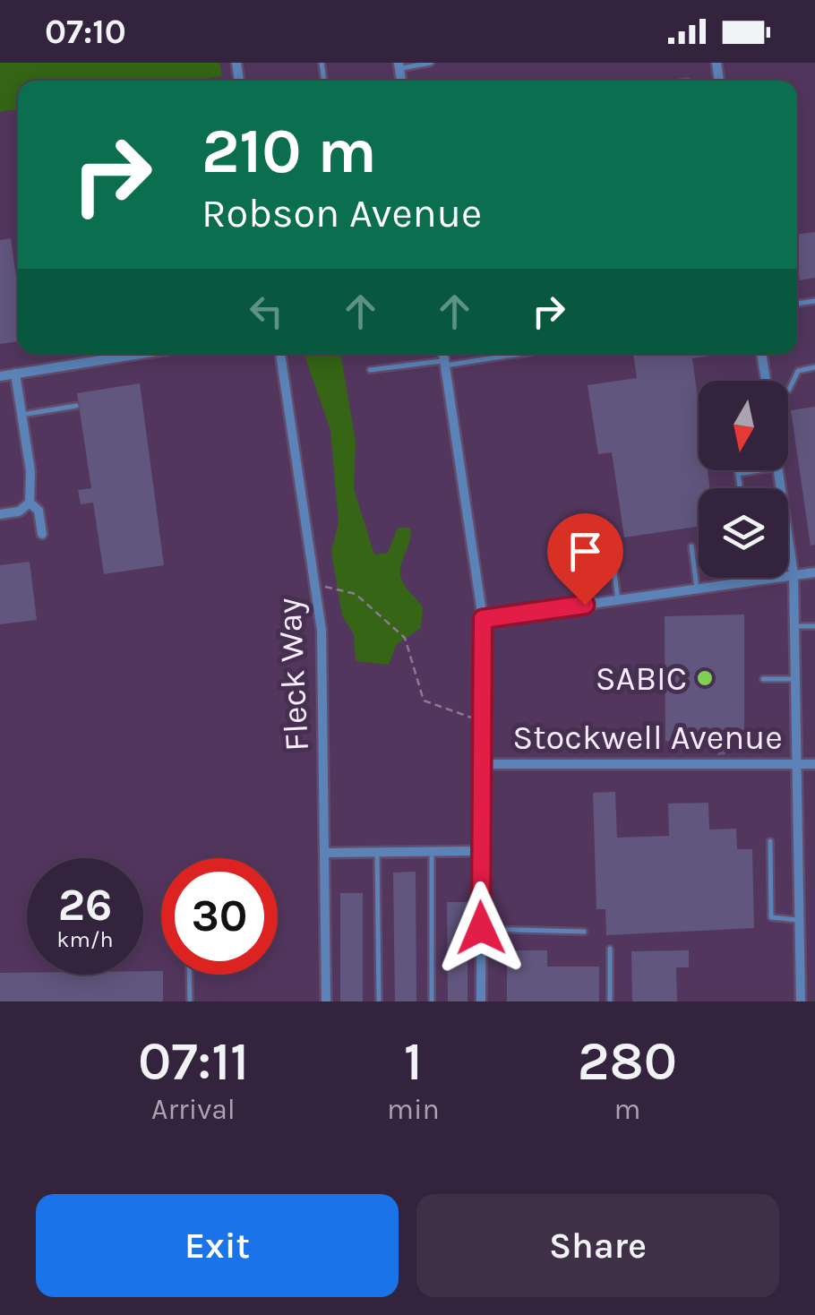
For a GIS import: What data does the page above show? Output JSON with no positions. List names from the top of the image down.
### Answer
{
  "streets": {
    "street": ["Fleck Way", "Stockwell Avenue"]
  },
  "places": ["SABIC"],
  "north": "bottom",
  "page": {
    "status": "07:10",
    "turn": ["210 m", "Robson Avenue"],
    "speed": "26 km/h",
    "limit": "30",
    "eta": [
      "07:11",
      "Arrival",
      "1",
      "min",
      "280",
      "m"
    ],
    "buttons": ["Exit", "Share"]
  }
}
